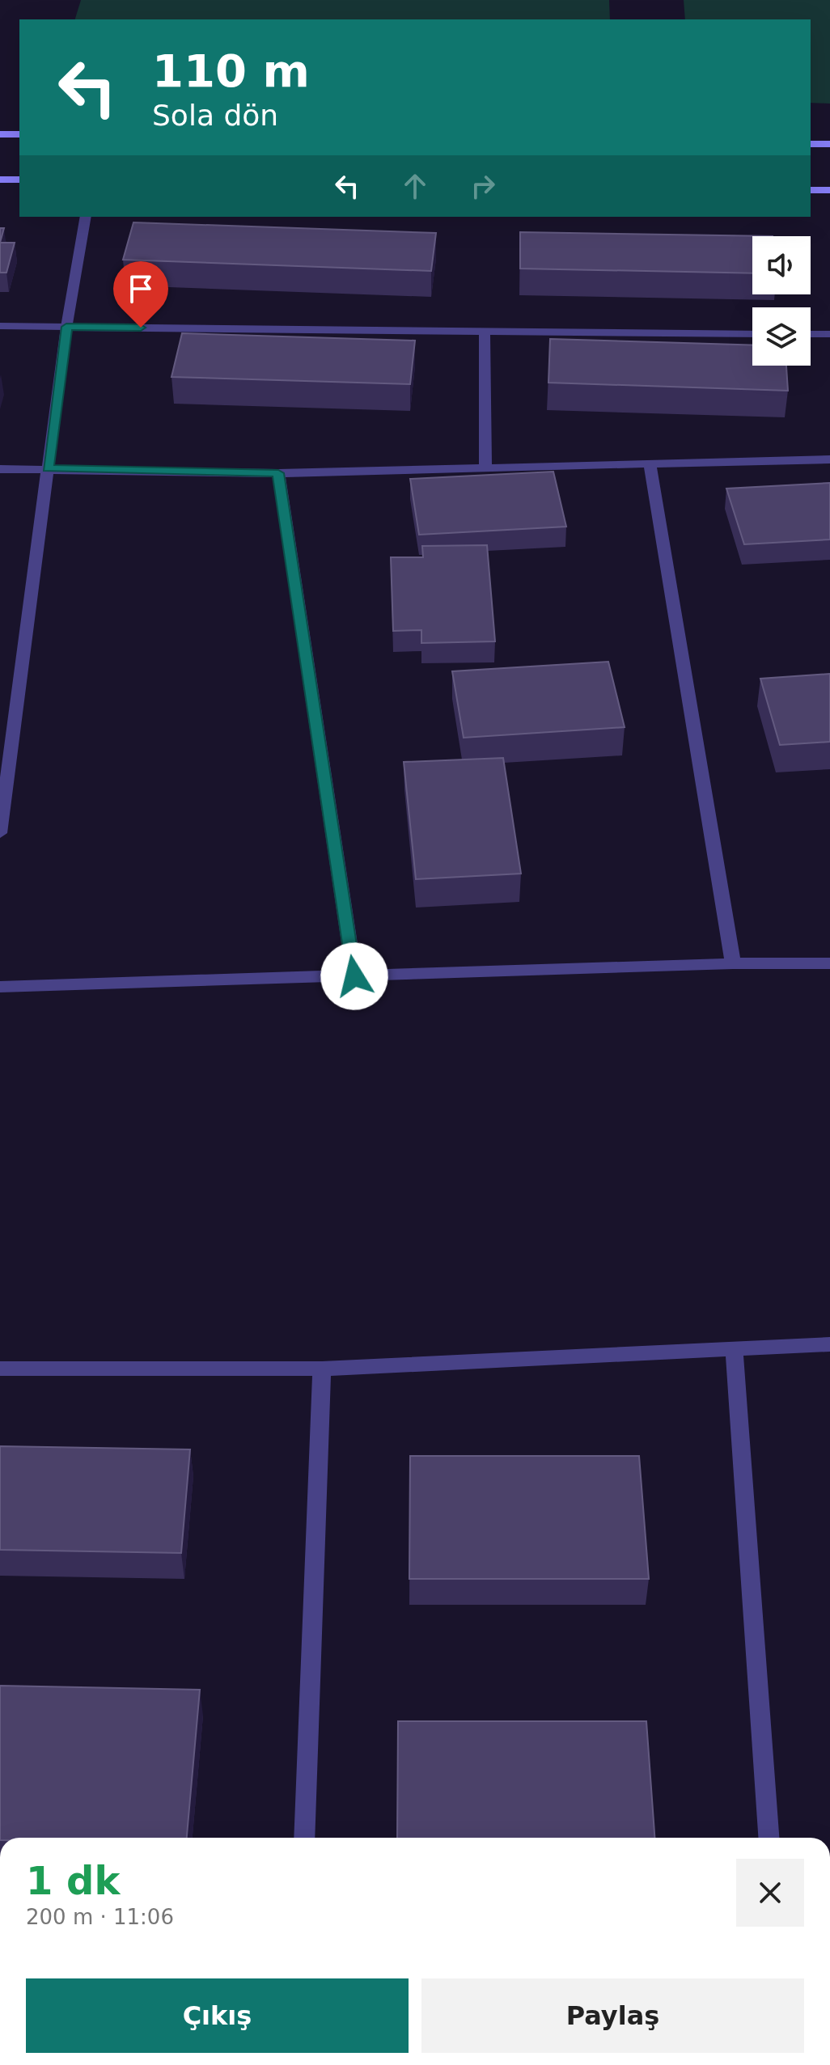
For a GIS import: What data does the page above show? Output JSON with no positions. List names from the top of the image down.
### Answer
{
  "page": {
    "turn": ["110 m", "Sola dön"],
    "heading": ["1 dk", "200 m · 11:06"],
    "buttons": ["Çıkış", "Paylaş"]
  }
}
